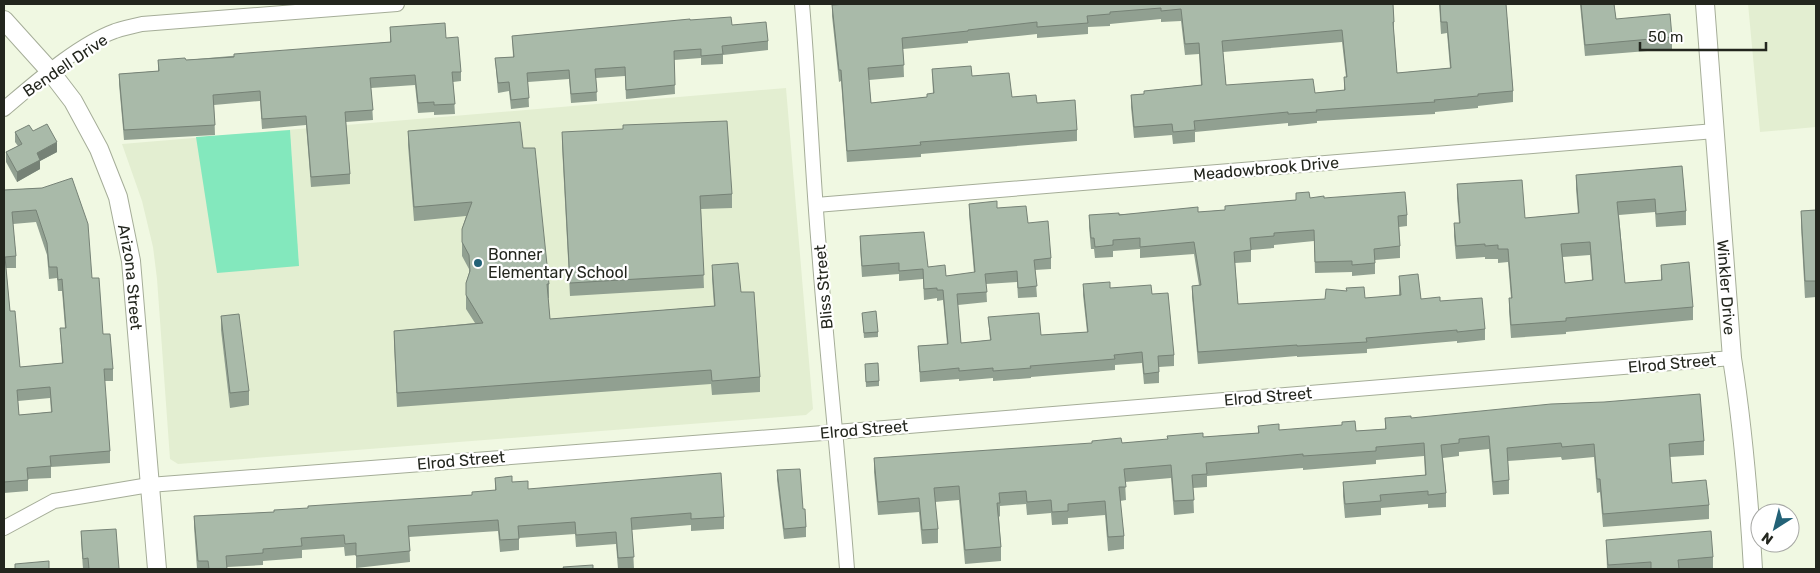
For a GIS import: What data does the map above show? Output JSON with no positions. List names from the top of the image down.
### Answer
{
  "streets": {
    "street": [
      "Bendell Drive",
      "Meadowbrook Drive",
      "Arizona Street",
      "Bliss Street",
      "Winkler Drive",
      "Elrod Street"
    ]
  },
  "crossings": [
    ["Bendell Drive", "Arizona Street"],
    ["Meadowbrook Drive", "Bliss Street"],
    ["Meadowbrook Drive", "Winkler Drive"],
    ["Arizona Street", "Elrod Street"],
    ["Bliss Street", "Elrod Street"],
    ["Winkler Drive", "Elrod Street"]
  ],
  "places": ["Bonner Elementary School"],
  "scale_bar": "50 m",
  "north": "bottom left"
}
